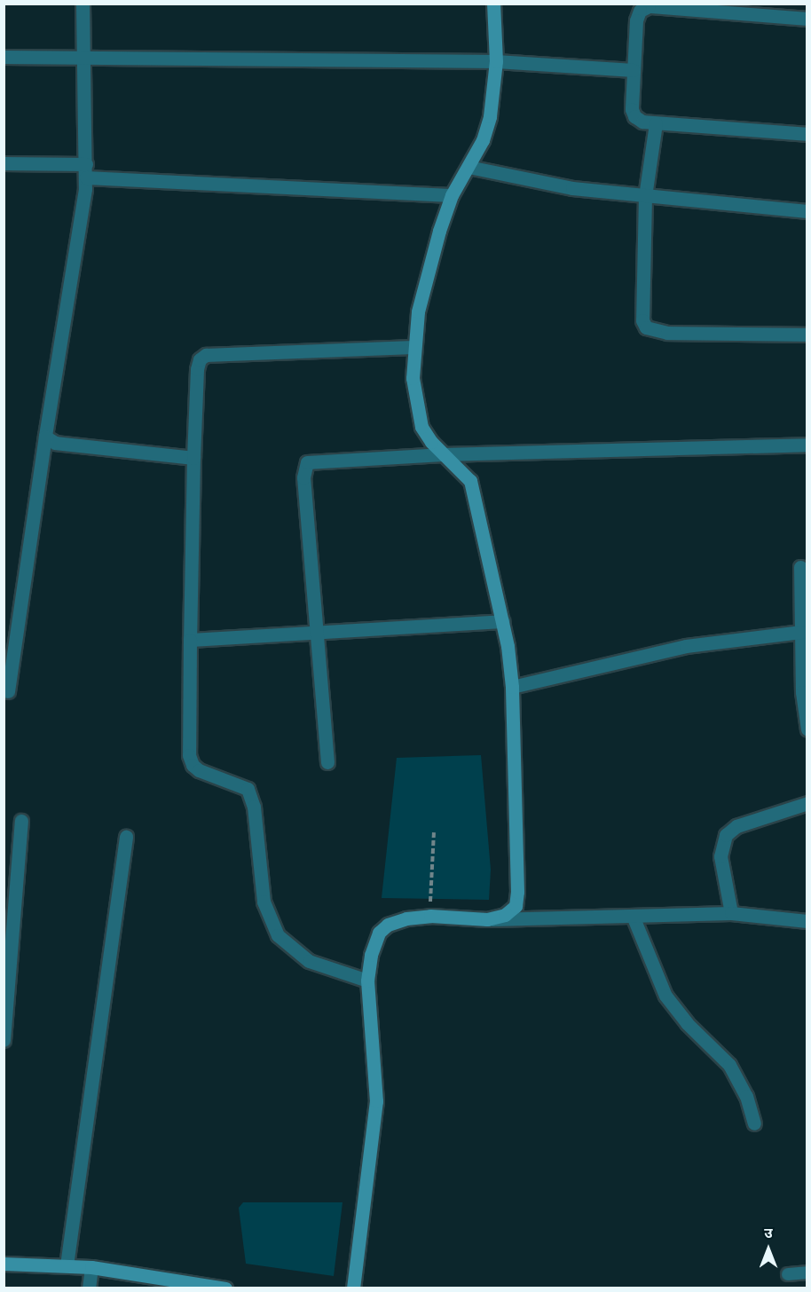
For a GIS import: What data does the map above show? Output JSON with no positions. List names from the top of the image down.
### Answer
{
  "north": "top"
}
